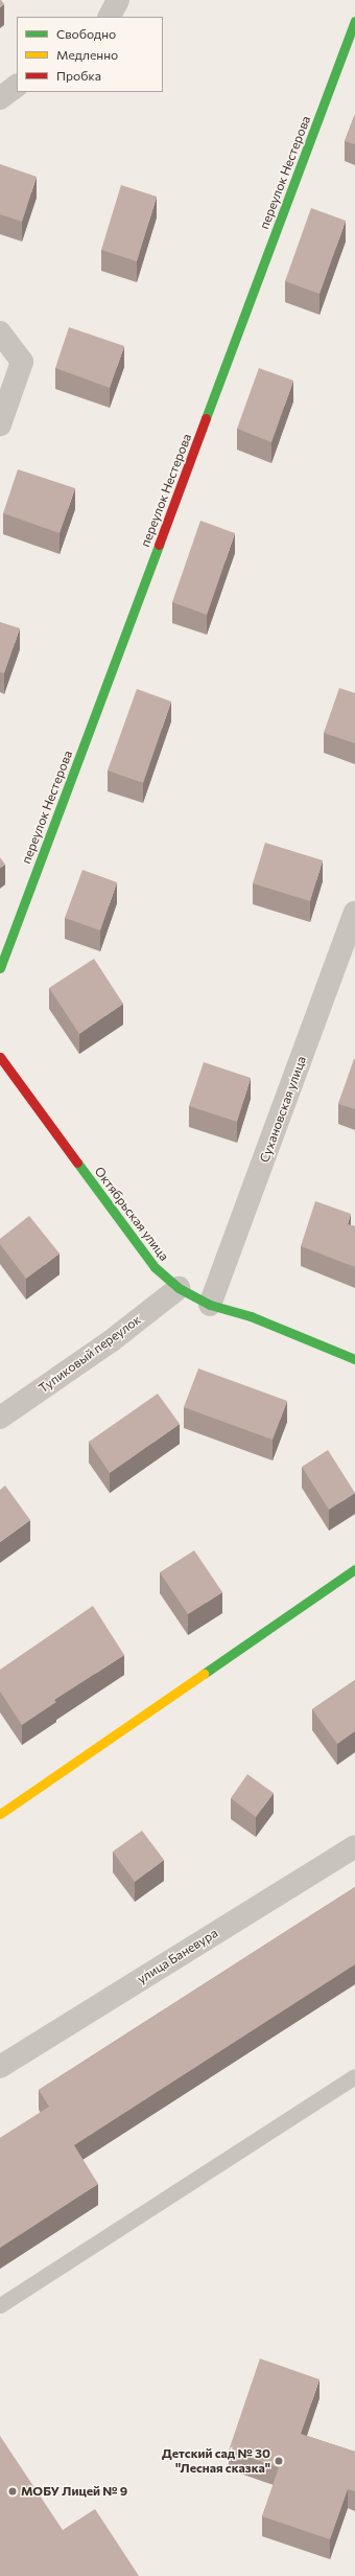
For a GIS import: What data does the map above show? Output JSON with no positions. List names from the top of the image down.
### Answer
{
  "streets": {
    "street": [
      "переулок Нестерова",
      "Сухановская улица",
      "Октябрьская улица",
      "Тупиковый переулок",
      "улица Баневура"
    ]
  },
  "crossings": [
    ["Сухановская улица", "Октябрьская улица"],
    ["Октябрьская улица", "Тупиковый переулок"]
  ],
  "places": ["Детский сад № 30 \"Лесная сказка\"", "МОБУ Лицей № 9"],
  "legend": ["Свободно", "Медленно", "Пробка"]
}
